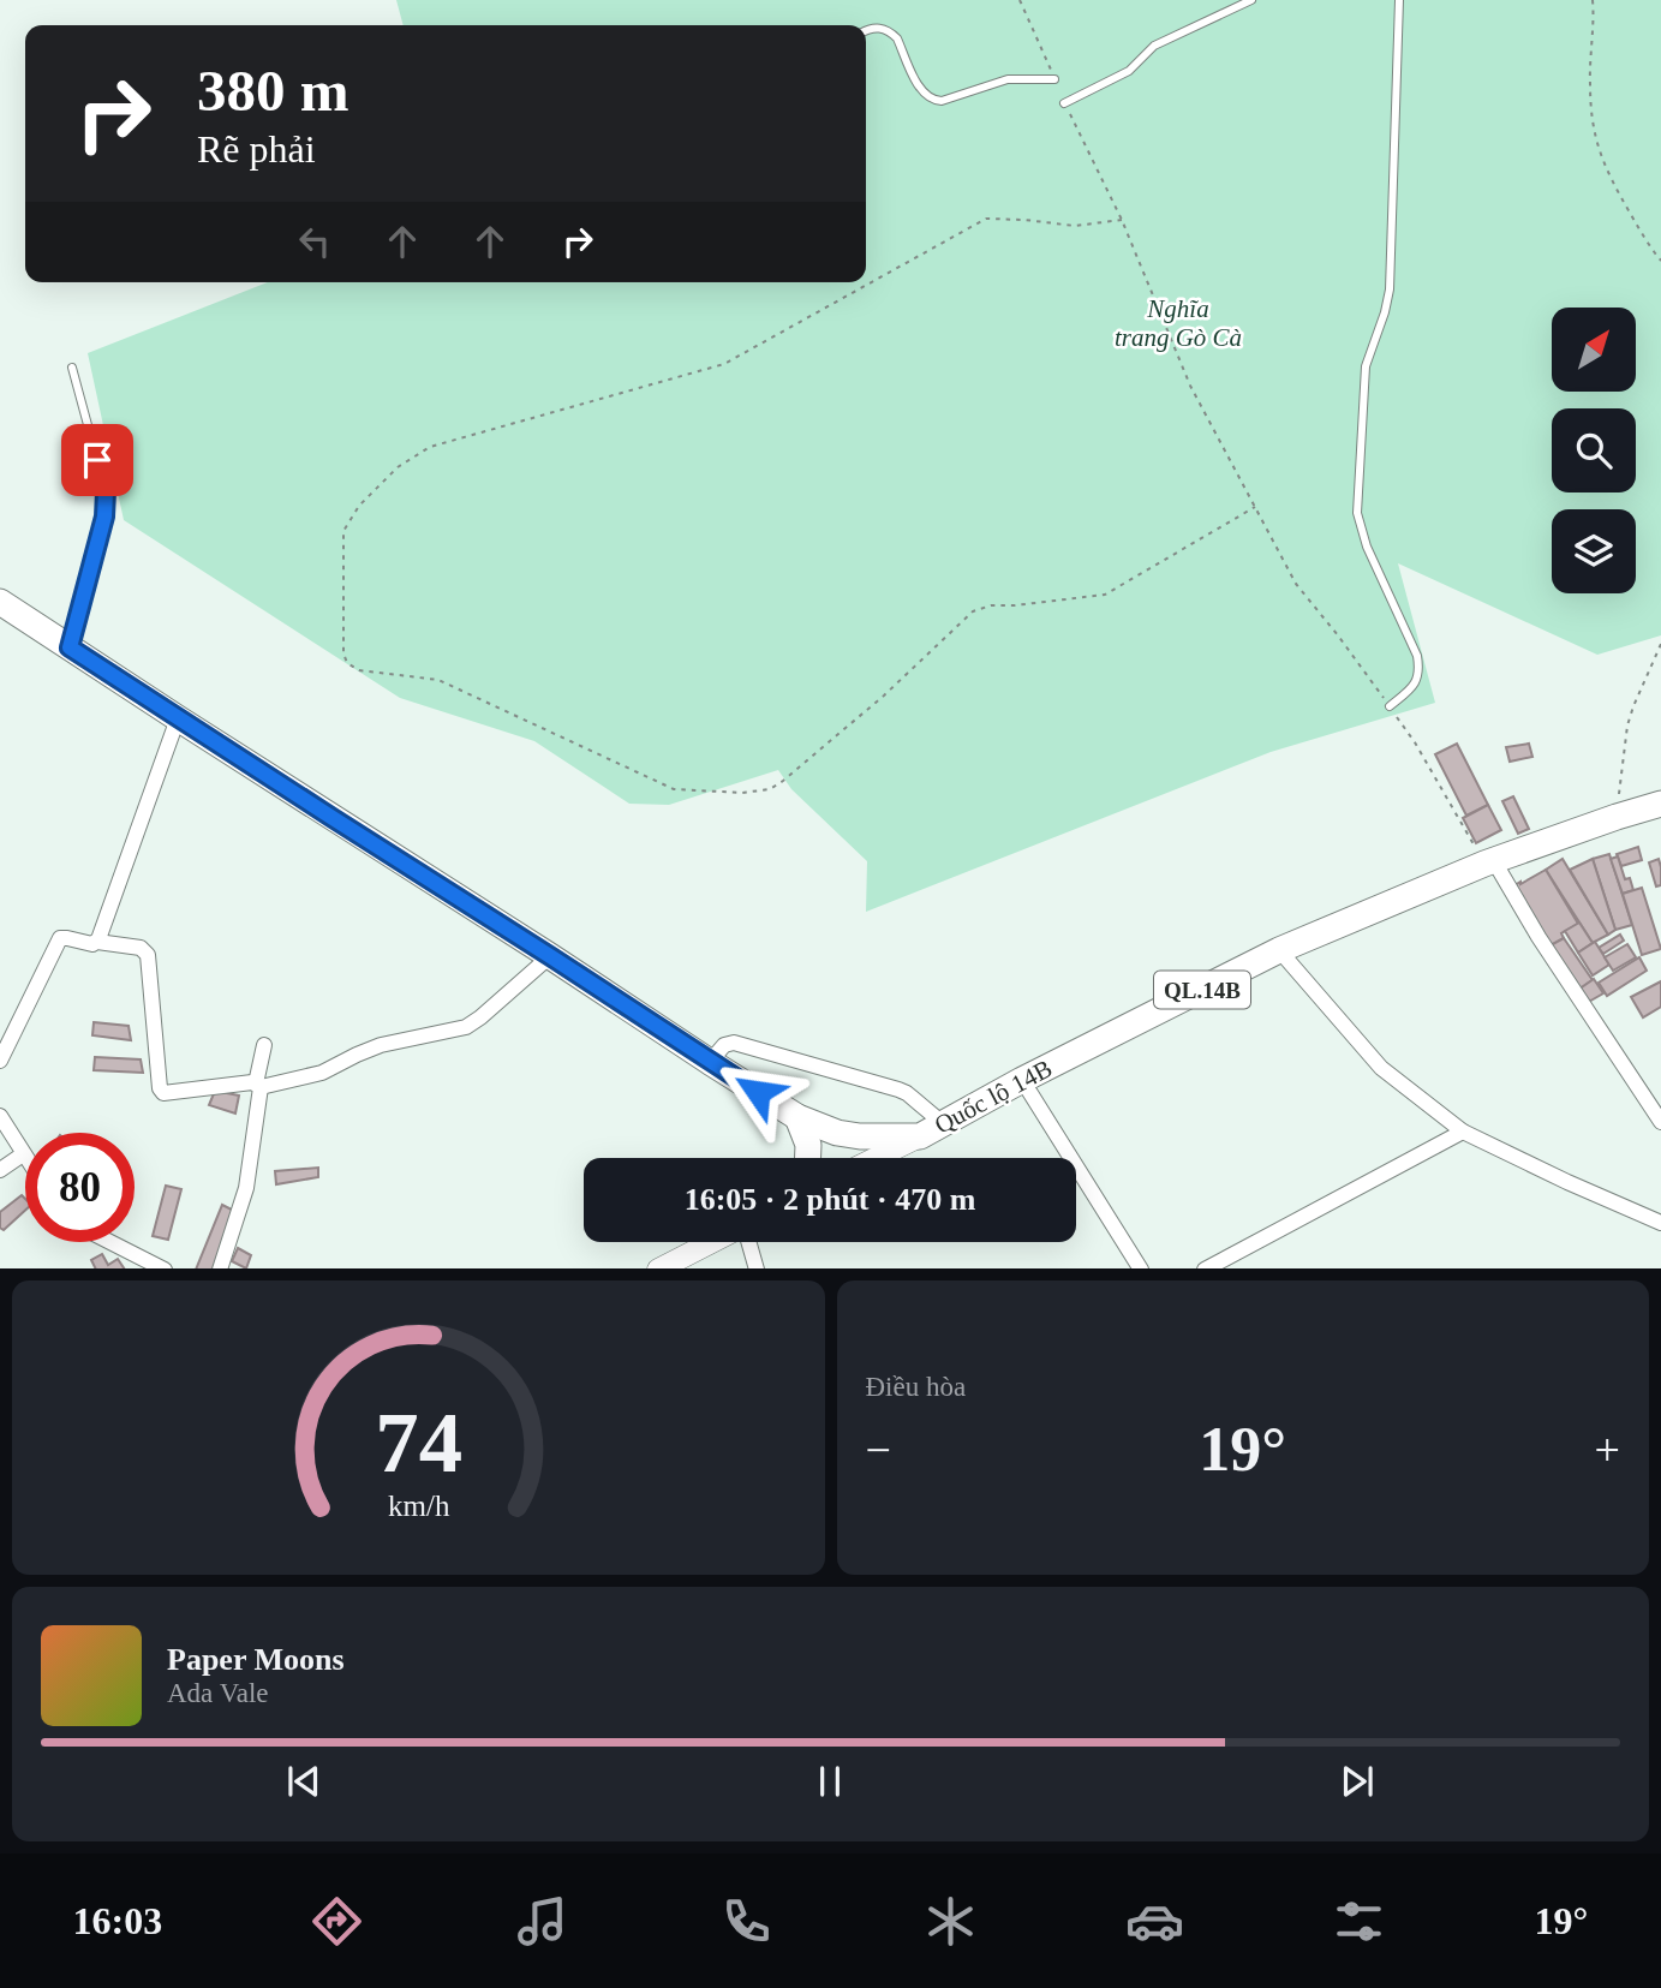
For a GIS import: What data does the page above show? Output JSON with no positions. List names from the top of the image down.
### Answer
{
  "streets": {
    "highway": ["QL.14B", "Quốc lộ 14B"]
  },
  "crossings": [
    ["QL.14B", "Quốc lộ 14B"]
  ],
  "parks": ["Nghĩa trang Gò Cà"],
  "north": "top right",
  "page": {
    "turn": ["380 m", "Rẽ phải"],
    "limit": "80",
    "trip": "16:05 · 2 phút · 470 m",
    "tile": "Điều hòa",
    "heat": ["−", "19°", "+"],
    "song": ["Paper Moons", "Ada Vale"],
    "tabs": ["16:03", "19°"],
    "gauge": ["74", "km/h"]
  }
}
